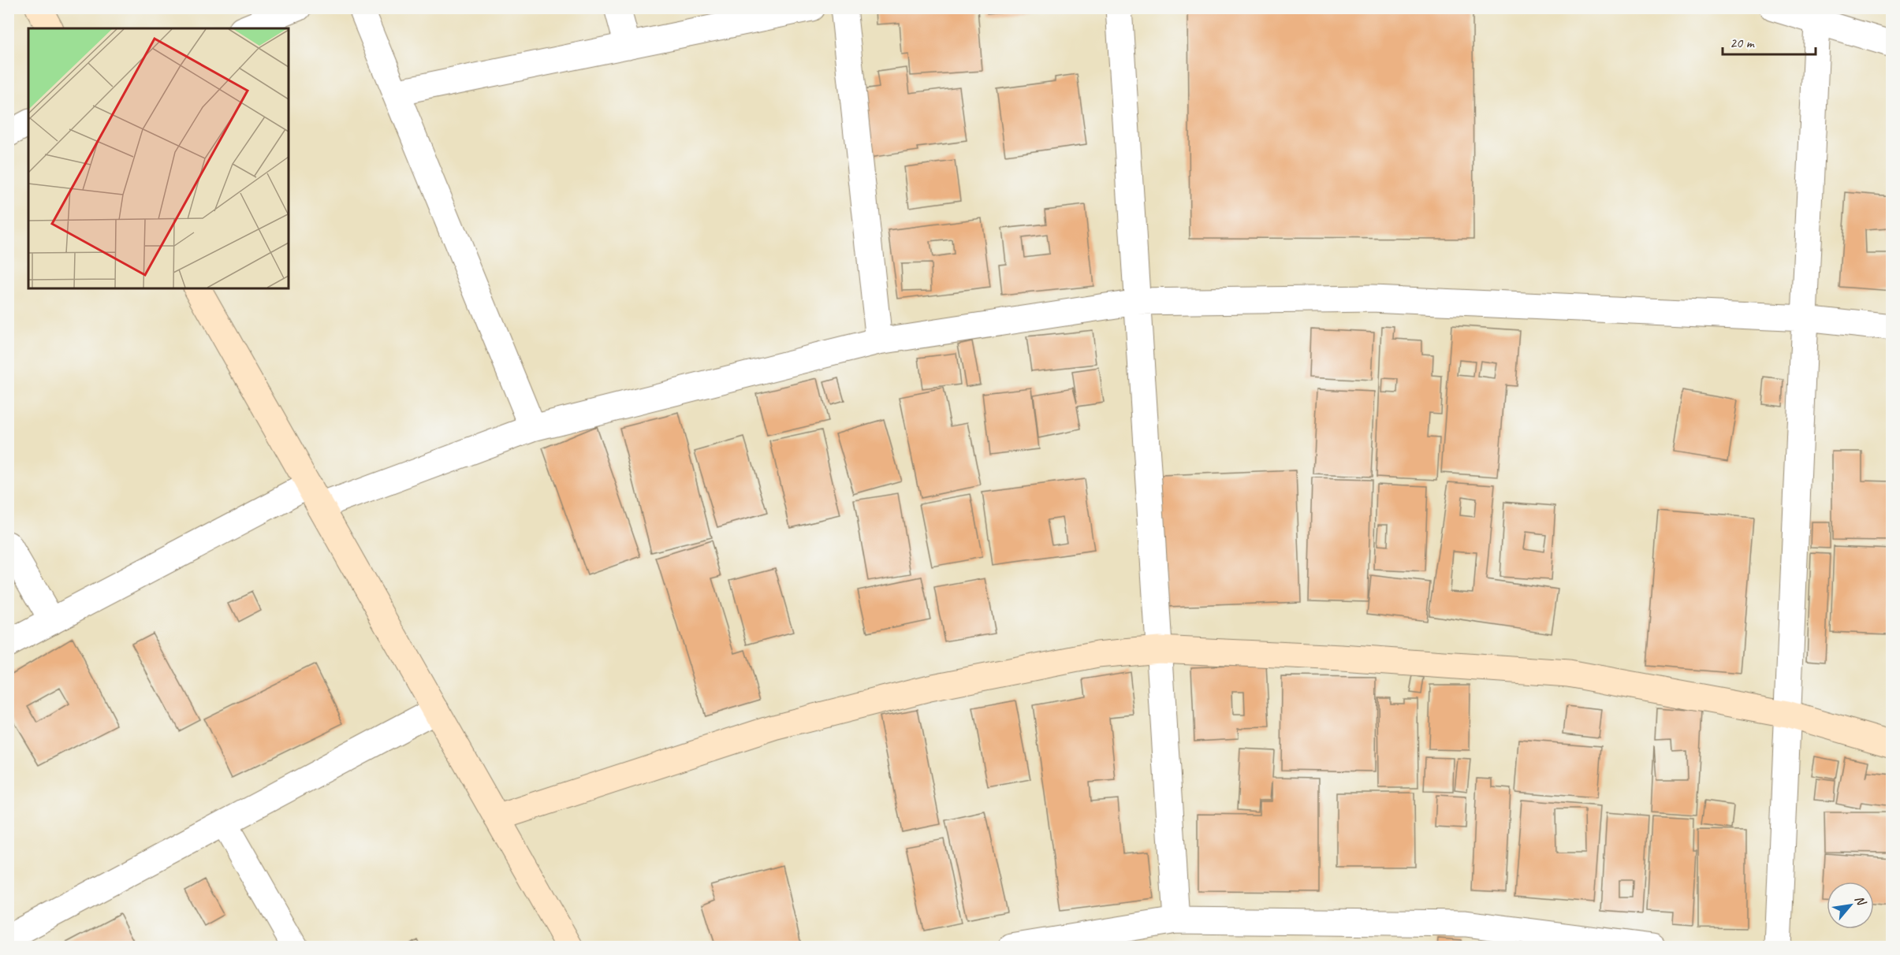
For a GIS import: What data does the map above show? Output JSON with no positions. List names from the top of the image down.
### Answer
{
  "scale_bar": "20 m",
  "north": "top right"
}
